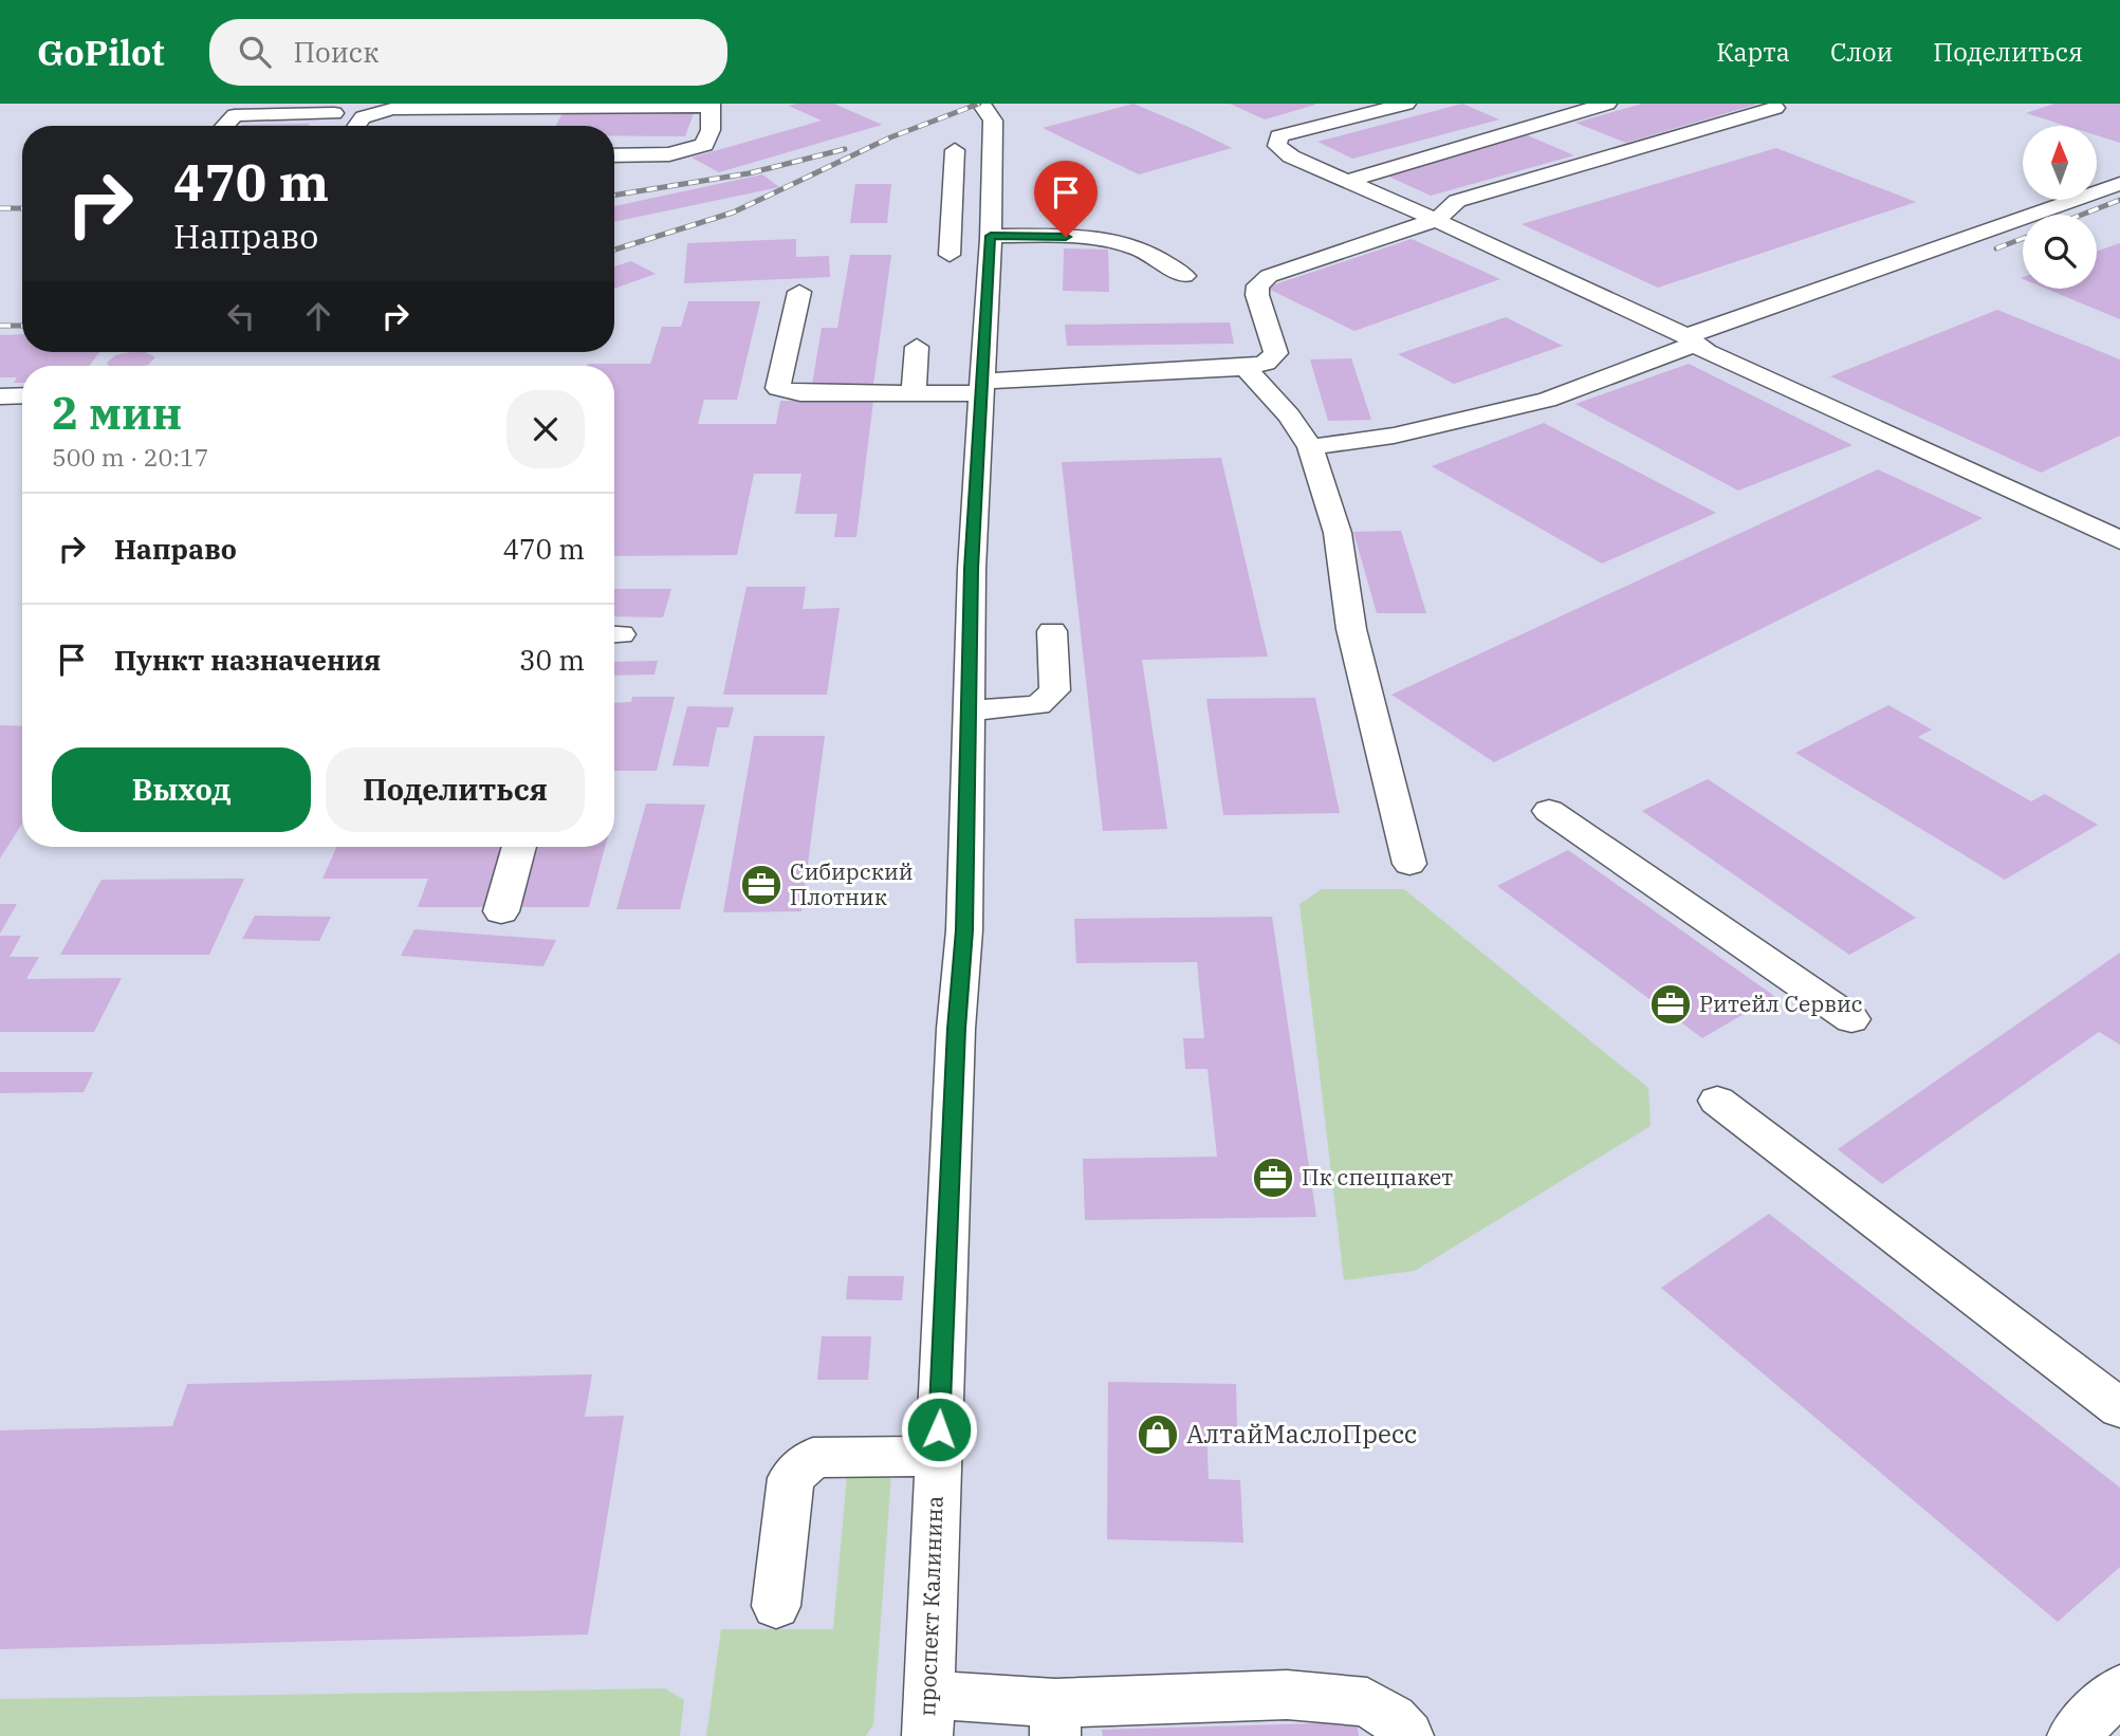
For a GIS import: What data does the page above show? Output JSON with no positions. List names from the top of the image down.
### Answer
{
  "streets": {
    "street": ["проспект Калинина"]
  },
  "places": {
    "office": ["Сибирский Плотник", "Ритейл Сервис", "Пк спецпакет"],
    "shop": ["АлтайМаслоПресс"]
  },
  "north": "top",
  "page": {
    "header": "GoPilot",
    "search": "Поиск",
    "nav": ["Карта", "Слои", "Поделиться"],
    "turn": ["470 m", "Направо"],
    "heading": ["2 мин", "500 m · 20:17"],
    "list": [
      {
        "name": "Направо",
        "value": "470 m"
      },
      {
        "name": "Пункт назначения",
        "value": "30 m"
      }
    ],
    "buttons": ["Выход", "Поделиться"]
  }
}
